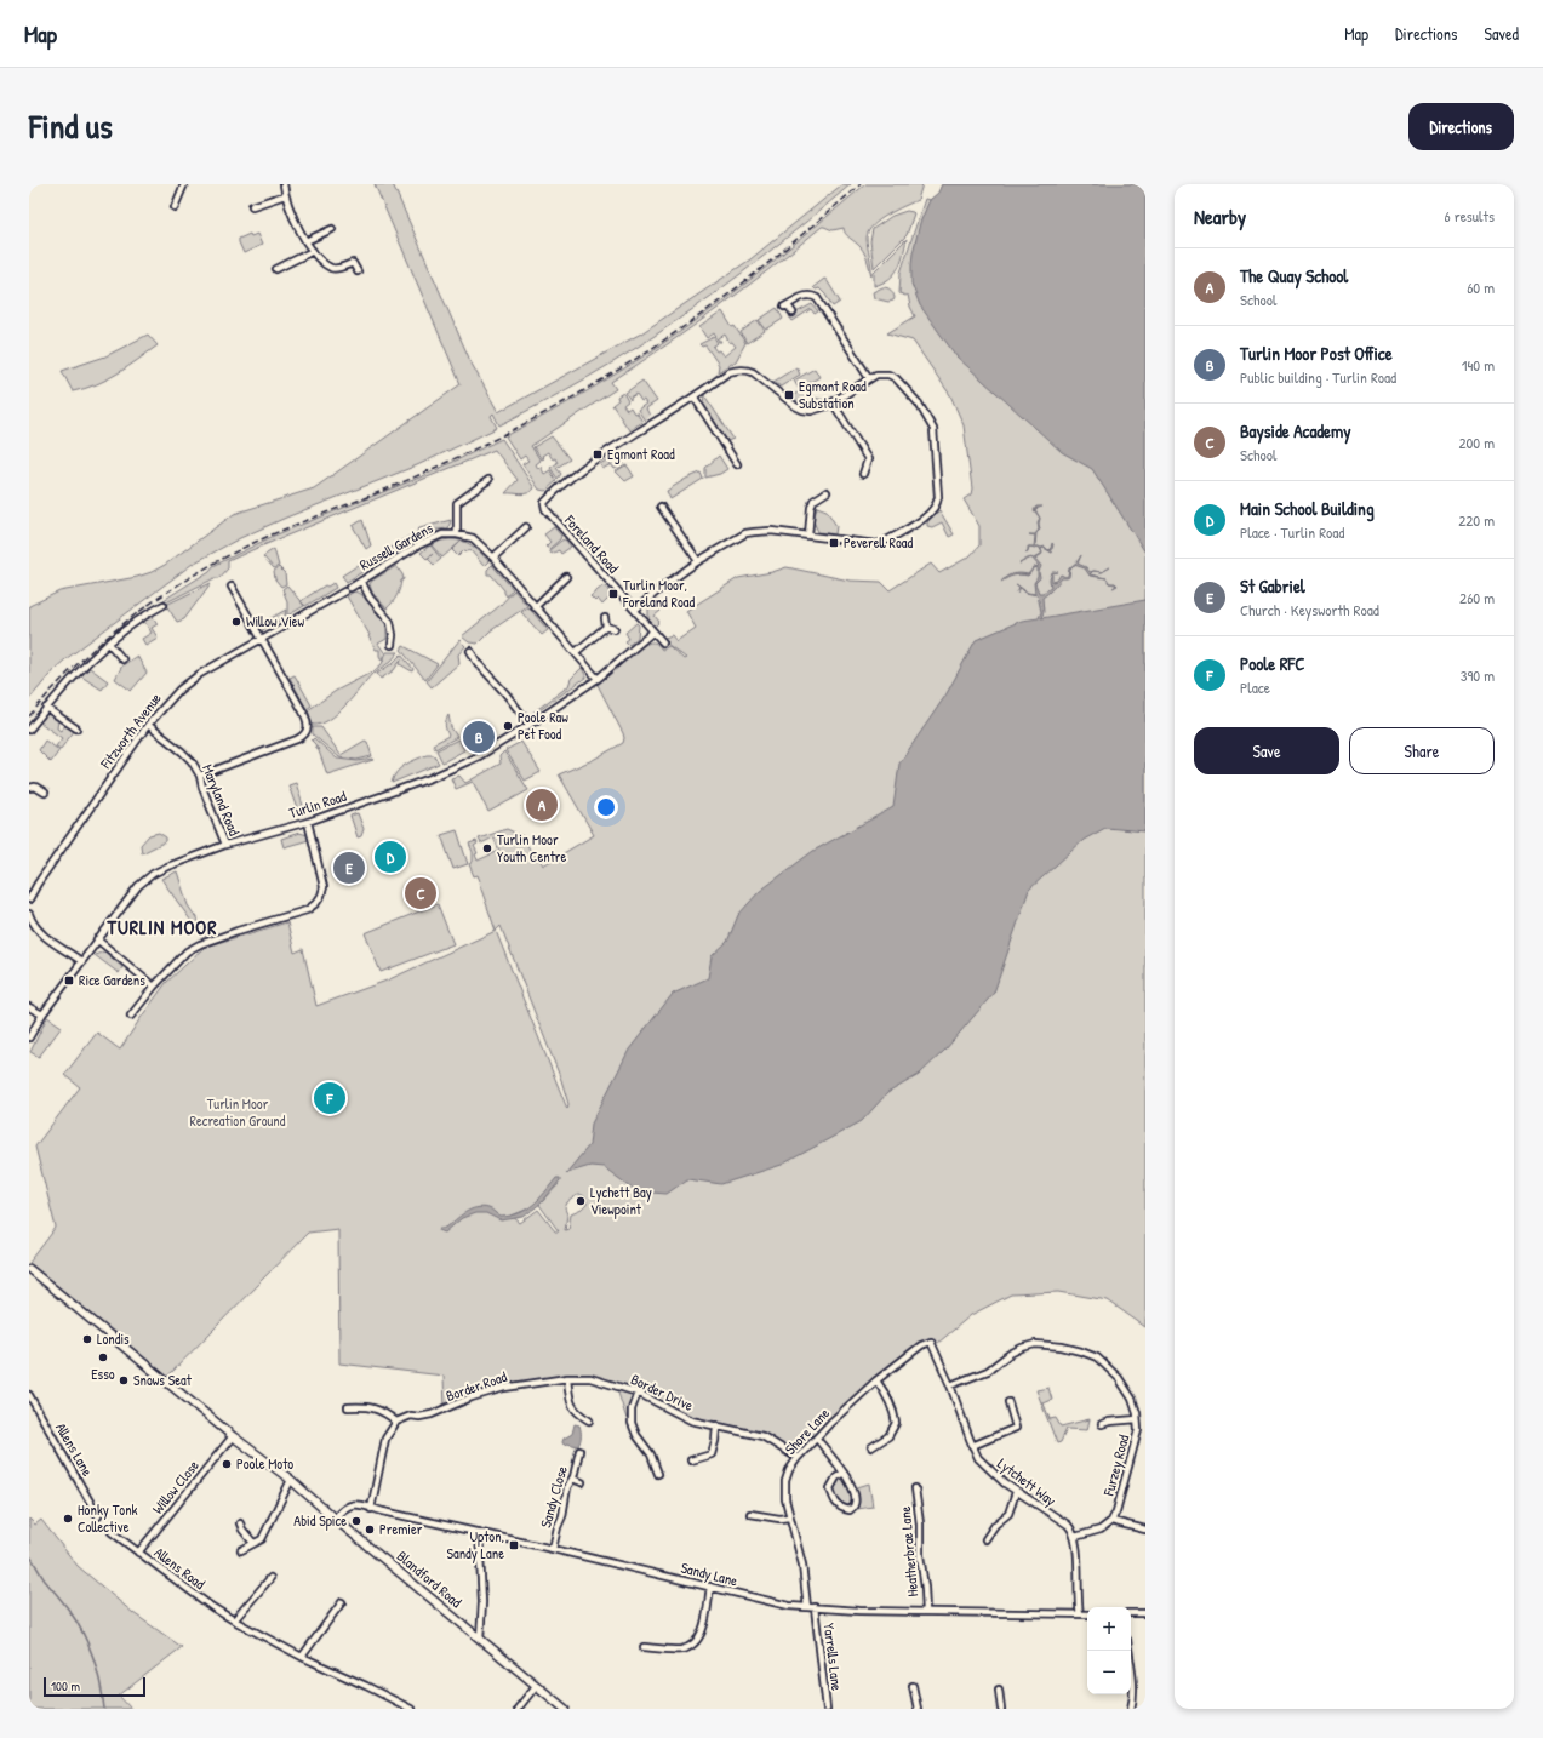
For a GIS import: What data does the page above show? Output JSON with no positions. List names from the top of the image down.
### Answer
{
  "streets": {
    "main road": ["Blandford Road"],
    "street": [
      "Foreland Road",
      "Russell Gardens",
      "Fitzworth Avenue",
      "Maryland Road",
      "Turlin Road",
      "Border Road",
      "Border Drive",
      "Shore Lane",
      "Allens Lane",
      "Furzey Road",
      "Lytchett Way",
      "Willow Close",
      "Sandy Close",
      "Heatherbrae Lane",
      "Allens Road",
      "Sandy Lane",
      "Yarrells Lane"
    ]
  },
  "crossings": [
    ["Foreland Road", "Turlin Road"],
    ["Russell Gardens", "Turlin Road"],
    ["Fitzworth Avenue", "Maryland Road"],
    ["Maryland Road", "Turlin Road"],
    ["Border Road", "Border Drive"],
    ["Border Drive", "Shore Lane"],
    ["Shore Lane", "Lytchett Way"],
    ["Shore Lane", "Sandy Lane"],
    ["Furzey Road", "Lytchett Way"],
    ["Willow Close", "Allens Road"],
    ["Willow Close", "Blandford Road"],
    ["Sandy Close", "Sandy Lane"],
    ["Heatherbrae Lane", "Sandy Lane"],
    ["Sandy Lane", "Blandford Road"],
    ["Sandy Lane", "Yarrells Lane"]
  ],
  "districts": ["TURLIN MOOR"],
  "parks": ["Turlin Moor Recreation Ground"],
  "places": {
    "transit": [
      "Egmont Road Substation",
      "Egmont Road",
      "Peverell Road",
      "Turlin Moor, Foreland Road",
      "Rice Gardens",
      "Upton, Sandy Lane"
    ],
    "other": [
      "Willow View",
      "Poole Raw Pet Food",
      "Turlin Moor Youth Centre",
      "Lychett Bay Viewpoint",
      "Londis",
      "Esso",
      "Snows Seat",
      "Poole Moto",
      "Honky Tonk Collective",
      "Abid Spice",
      "Premier"
    ]
  },
  "scale_bar": "100 m",
  "page": {
    "header": "Map",
    "nav": ["Map", "Directions", "Saved"],
    "title": "Find us",
    "buttons": [
      "Directions",
      ["Save", "Share"]
    ],
    "heading": ["Nearby", "6 results"],
    "list": [
      {
        "mark": "A",
        "name": "The Quay School",
        "note": "School",
        "value": "60 m"
      },
      {
        "mark": "B",
        "name": "Turlin Moor Post Office",
        "note": "Public building · Turlin Road",
        "value": "140 m"
      },
      {
        "mark": "C",
        "name": "Bayside Academy",
        "note": "School",
        "value": "200 m"
      },
      {
        "mark": "D",
        "name": "Main School Building",
        "note": "Place · Turlin Road",
        "value": "220 m"
      },
      {
        "mark": "E",
        "name": "St Gabriel",
        "note": "Church · Keysworth Road",
        "value": "260 m"
      },
      {
        "mark": "F",
        "name": "Poole RFC",
        "note": "Place",
        "value": "390 m"
      }
    ],
    "pins": [
      "B",
      "A",
      "D",
      "E",
      "C",
      "F"
    ],
    "map_buttons": ["+", "−"],
    "scale": "100 m"
  }
}
